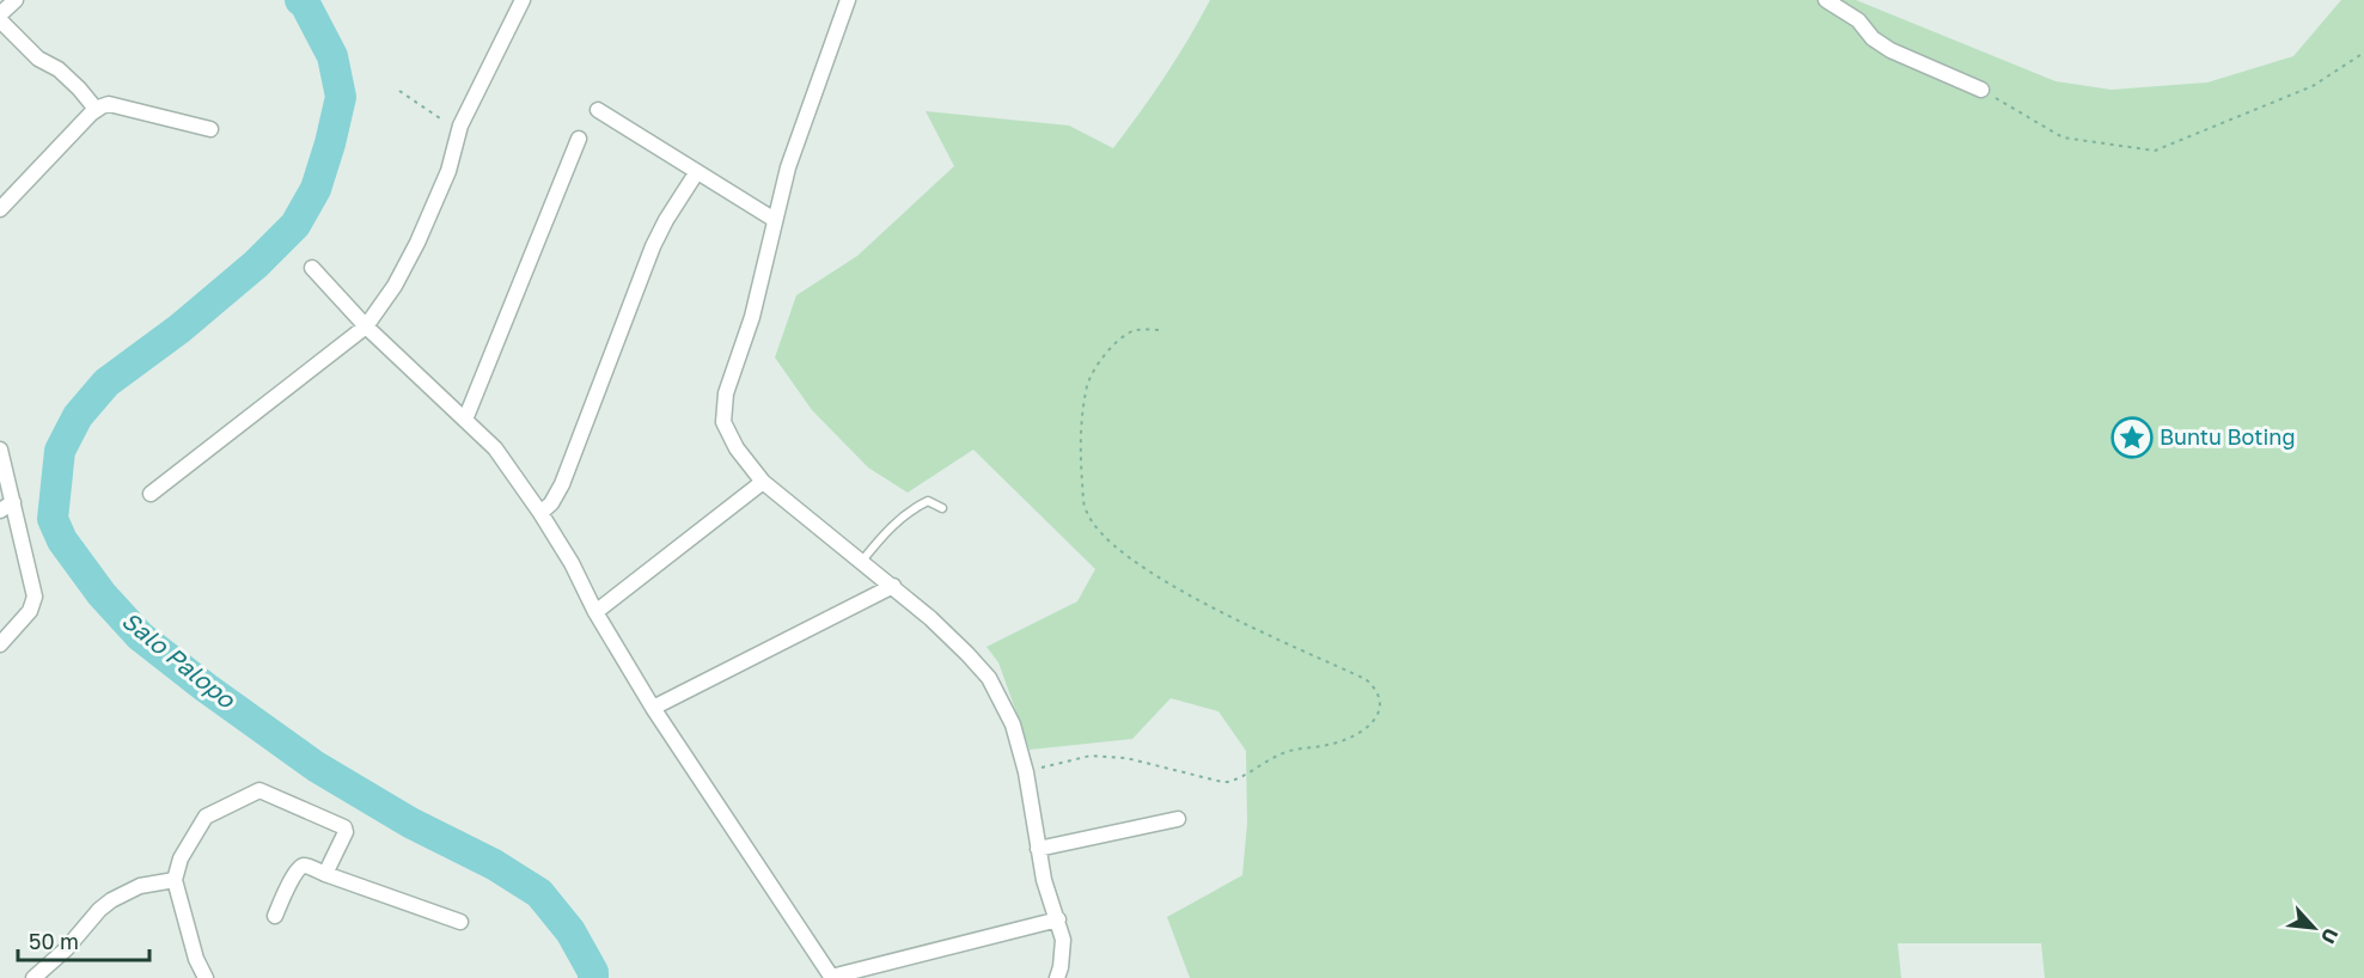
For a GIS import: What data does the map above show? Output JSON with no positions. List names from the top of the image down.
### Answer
{
  "water": ["Salo Palopo"],
  "places": {
    "place": ["Buntu Boting"]
  },
  "scale_bar": "50 m",
  "north": "bottom right"
}
